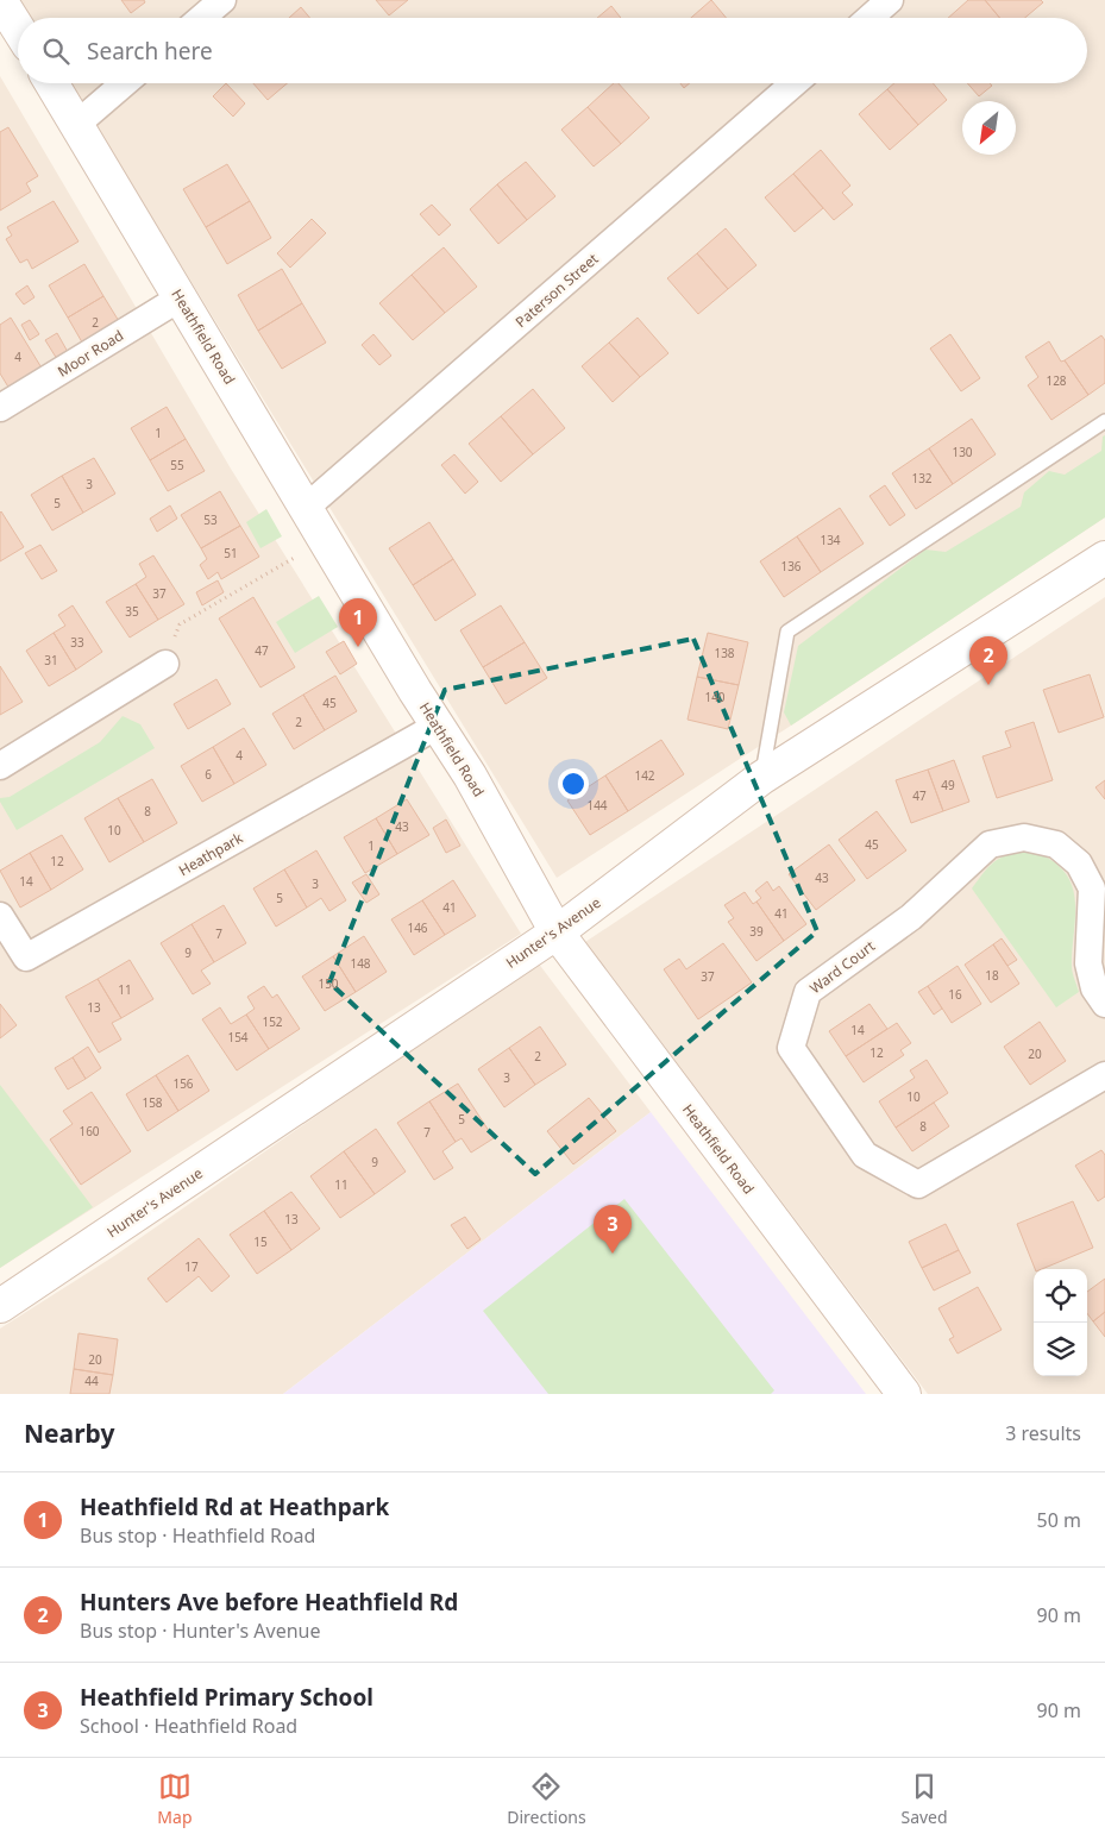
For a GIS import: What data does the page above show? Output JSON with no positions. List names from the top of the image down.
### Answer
{
  "streets": {
    "main road": ["Heathfield Road", "Hunter's Avenue"],
    "street": [
      "Paterson Street",
      "Moor Road",
      "Heathpark",
      "Ward Court"
    ]
  },
  "crossings": [
    ["Paterson Street", "Heathfield Road"],
    ["Heathfield Road", "Moor Road"],
    ["Heathfield Road", "Heathpark"],
    ["Heathfield Road", "Hunter's Avenue"]
  ],
  "house_numbers": [
    "2",
    "4",
    "128",
    "1",
    "130",
    "55",
    "132",
    "3",
    "5",
    "53",
    "134",
    "51",
    "136",
    "37",
    "35",
    "33",
    "47",
    "138",
    "31",
    "140",
    "45",
    "2",
    "4",
    "6",
    "142",
    "49",
    "47",
    "144",
    "8",
    "43",
    "10",
    "45",
    "1",
    "12",
    "43",
    "14",
    "3",
    "5",
    "41",
    "41",
    "146",
    "39",
    "7",
    "9",
    "148",
    "18",
    "37",
    "150",
    "11",
    "16",
    "13",
    "152",
    "14",
    "154",
    "12",
    "20",
    "2",
    "3",
    "156",
    "10",
    "158",
    "5",
    "8",
    "160",
    "7",
    "9",
    "11",
    "13",
    "15",
    "17",
    "20",
    "44"
  ],
  "north": "bottom left",
  "page": {
    "search": "Search here",
    "pins": ["1", "2", "3"],
    "heading": ["Nearby", "3 results"],
    "list": [
      {
        "mark": "1",
        "name": "Heathfield Rd at Heathpark",
        "note": "Bus stop · Heathfield Road",
        "value": "50 m"
      },
      {
        "mark": "2",
        "name": "Hunters Ave before Heathfield Rd",
        "note": "Bus stop · Hunter's Avenue",
        "value": "90 m"
      },
      {
        "mark": "3",
        "name": "Heathfield Primary School",
        "note": "School · Heathfield Road",
        "value": "90 m"
      }
    ],
    "nav": ["Map", "Directions", "Saved"]
  }
}
